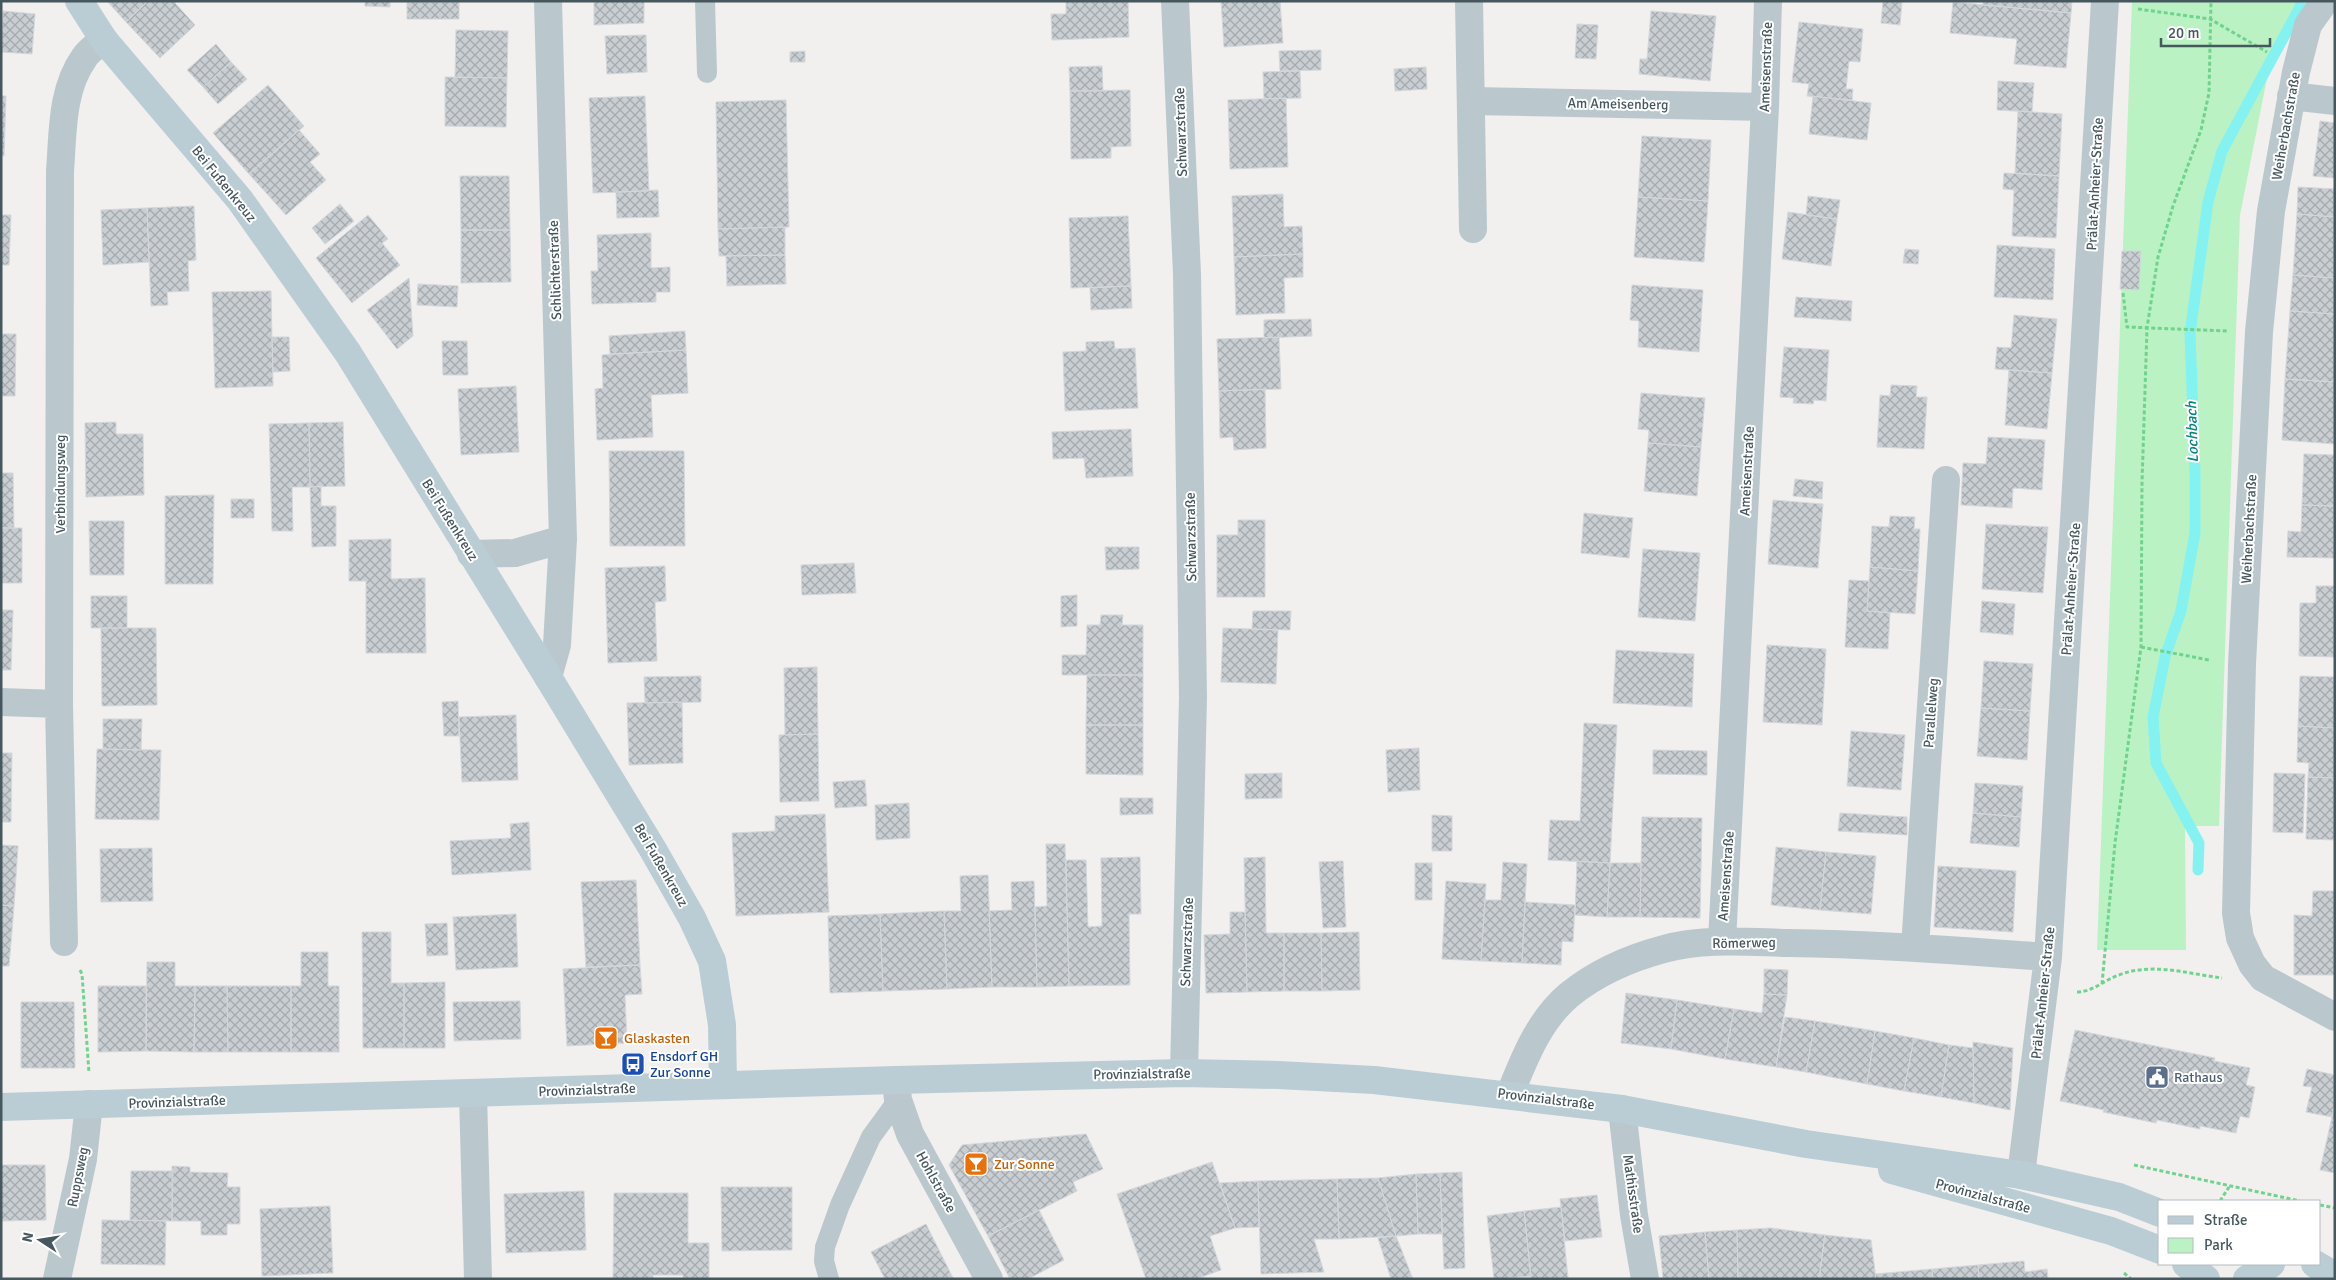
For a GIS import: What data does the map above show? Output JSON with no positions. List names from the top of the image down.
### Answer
{
  "streets": {
    "street": [
      "Ameisenstraße",
      "Am Ameisenberg",
      "Weiherbachstraße",
      "Schwarzstraße",
      "Bei Fußenkreuz",
      "Prälat-Anheier-Straße",
      "Schlichterstraße",
      "Verbindungsweg",
      "Parallelweg",
      "Römerweg",
      "Provinzialstraße",
      "Ruppsweg",
      "Hohlstraße",
      "Mathisstraße"
    ]
  },
  "crossings": [
    ["Ameisenstraße", "Am Ameisenberg"],
    ["Ameisenstraße", "Römerweg"],
    ["Schwarzstraße", "Provinzialstraße"],
    ["Bei Fußenkreuz", "Schlichterstraße"],
    ["Bei Fußenkreuz", "Verbindungsweg"],
    ["Bei Fußenkreuz", "Provinzialstraße"],
    ["Prälat-Anheier-Straße", "Römerweg"],
    ["Prälat-Anheier-Straße", "Provinzialstraße"],
    ["Parallelweg", "Römerweg"],
    ["Römerweg", "Provinzialstraße"],
    ["Provinzialstraße", "Ruppsweg"],
    ["Provinzialstraße", "Hohlstraße"],
    ["Provinzialstraße", "Mathisstraße"]
  ],
  "water": ["Lochbach"],
  "places": {
    "bar": ["Glaskasten", "Zur Sonne"],
    "bus stop": ["Ensdorf GH Zur Sonne"],
    "public building": ["Rathaus"]
  },
  "legend": ["Straße", "Park"],
  "scale_bar": "20 m",
  "north": "left"
}
